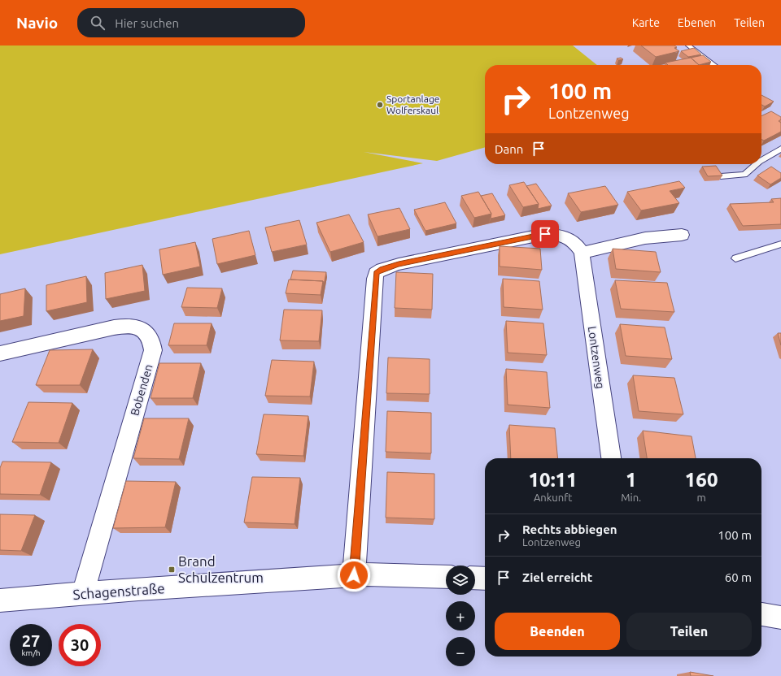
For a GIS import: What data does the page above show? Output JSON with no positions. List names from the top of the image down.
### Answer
{
  "streets": {
    "street": ["Lontzenweg", "Bobenden", "Schagenstraße"]
  },
  "crossings": [
    ["Bobenden", "Schagenstraße"]
  ],
  "places": {
    "other": ["Sportanlage Wolferskaul"],
    "transit": ["Brand Schulzentrum"]
  },
  "page": {
    "header": "Navio",
    "search": "Hier suchen",
    "nav": ["Karte", "Ebenen", "Teilen"],
    "turn": ["100 m", "Lontzenweg"],
    "then": "Dann",
    "eta": [
      "10:11",
      "Ankunft",
      "1",
      "Min.",
      "160",
      "m"
    ],
    "list": [
      {
        "name": "Rechts abbiegen",
        "note": "Lontzenweg",
        "value": "100 m"
      },
      {
        "name": "Ziel erreicht",
        "value": "60 m"
      }
    ],
    "map_buttons": ["+", "−"],
    "buttons": ["Beenden", "Teilen"],
    "speed": "27 km/h",
    "limit": "30"
  }
}
